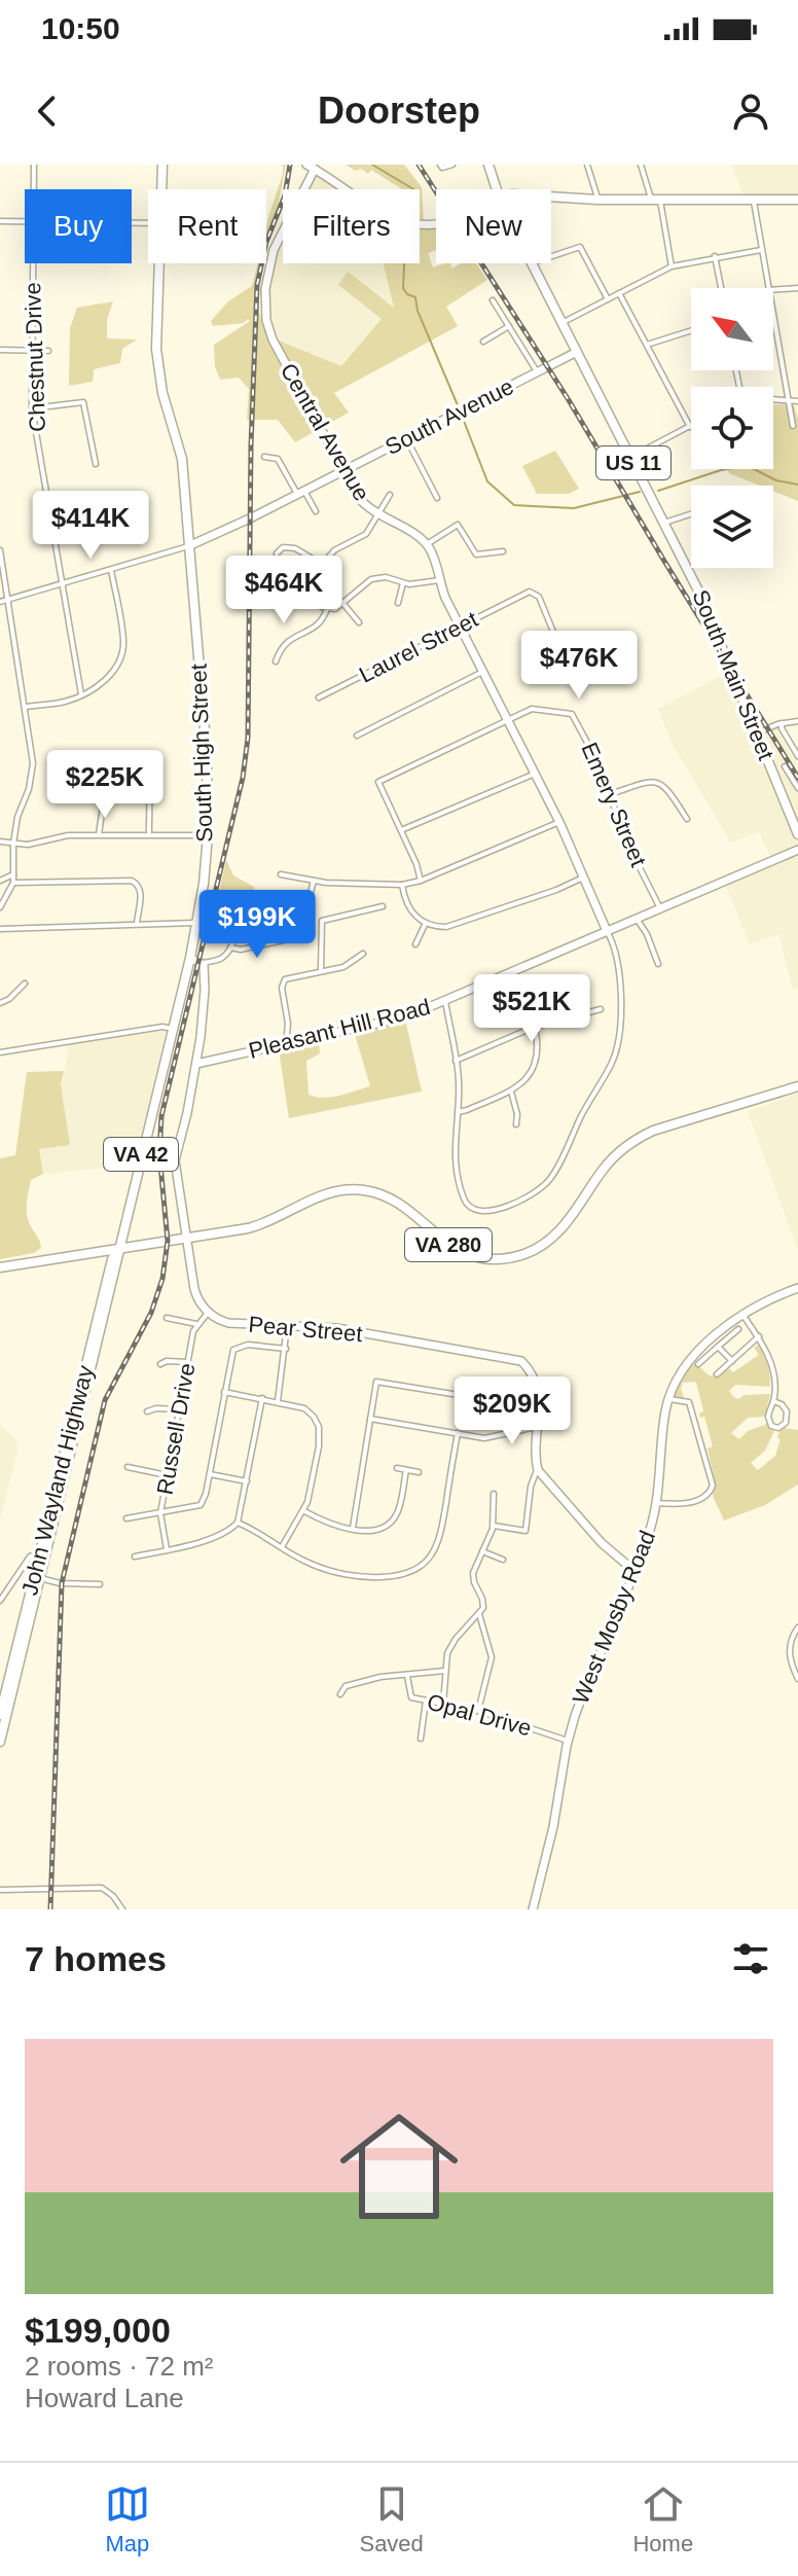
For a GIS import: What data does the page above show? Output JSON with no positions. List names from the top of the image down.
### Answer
{
  "streets": {
    "main road": [
      "US 11",
      "South Main Street",
      "South High Street",
      "VA 42",
      "VA 280",
      "John Wayland Highway"
    ],
    "street": [
      "Chestnut Drive",
      "South Avenue",
      "Central Avenue",
      "Laurel Street",
      "Emery Street",
      "Pleasant Hill Road",
      "Pear Street",
      "Russell Drive",
      "West Mosby Road",
      "Opal Drive"
    ]
  },
  "crossings": [
    ["Chestnut Drive", "South Avenue"],
    ["South Avenue", "Central Avenue"],
    ["South Avenue", "South Main Street"],
    ["South Avenue", "South High Street"],
    ["South High Street", "VA 280"],
    ["South High Street", "John Wayland Highway"],
    ["Emery Street", "Pleasant Hill Road"],
    ["VA 280", "John Wayland Highway"],
    ["West Mosby Road", "Opal Drive"]
  ],
  "north": "top left",
  "page": {
    "status": "10:50",
    "header": "Doorstep",
    "chip": [
      "Buy",
      "Rent",
      "Filters",
      "New"
    ],
    "price": [
      "$414K",
      "$464K",
      "$476K",
      "$225K",
      "$199K",
      "$521K",
      "$209K"
    ],
    "heading": "7 homes",
    "list": [
      {
        "name": "$199,000",
        "note": "2 rooms · 72 m² · Howard Lane"
      }
    ],
    "tabs": ["Map", "Saved", "Home"]
  }
}
